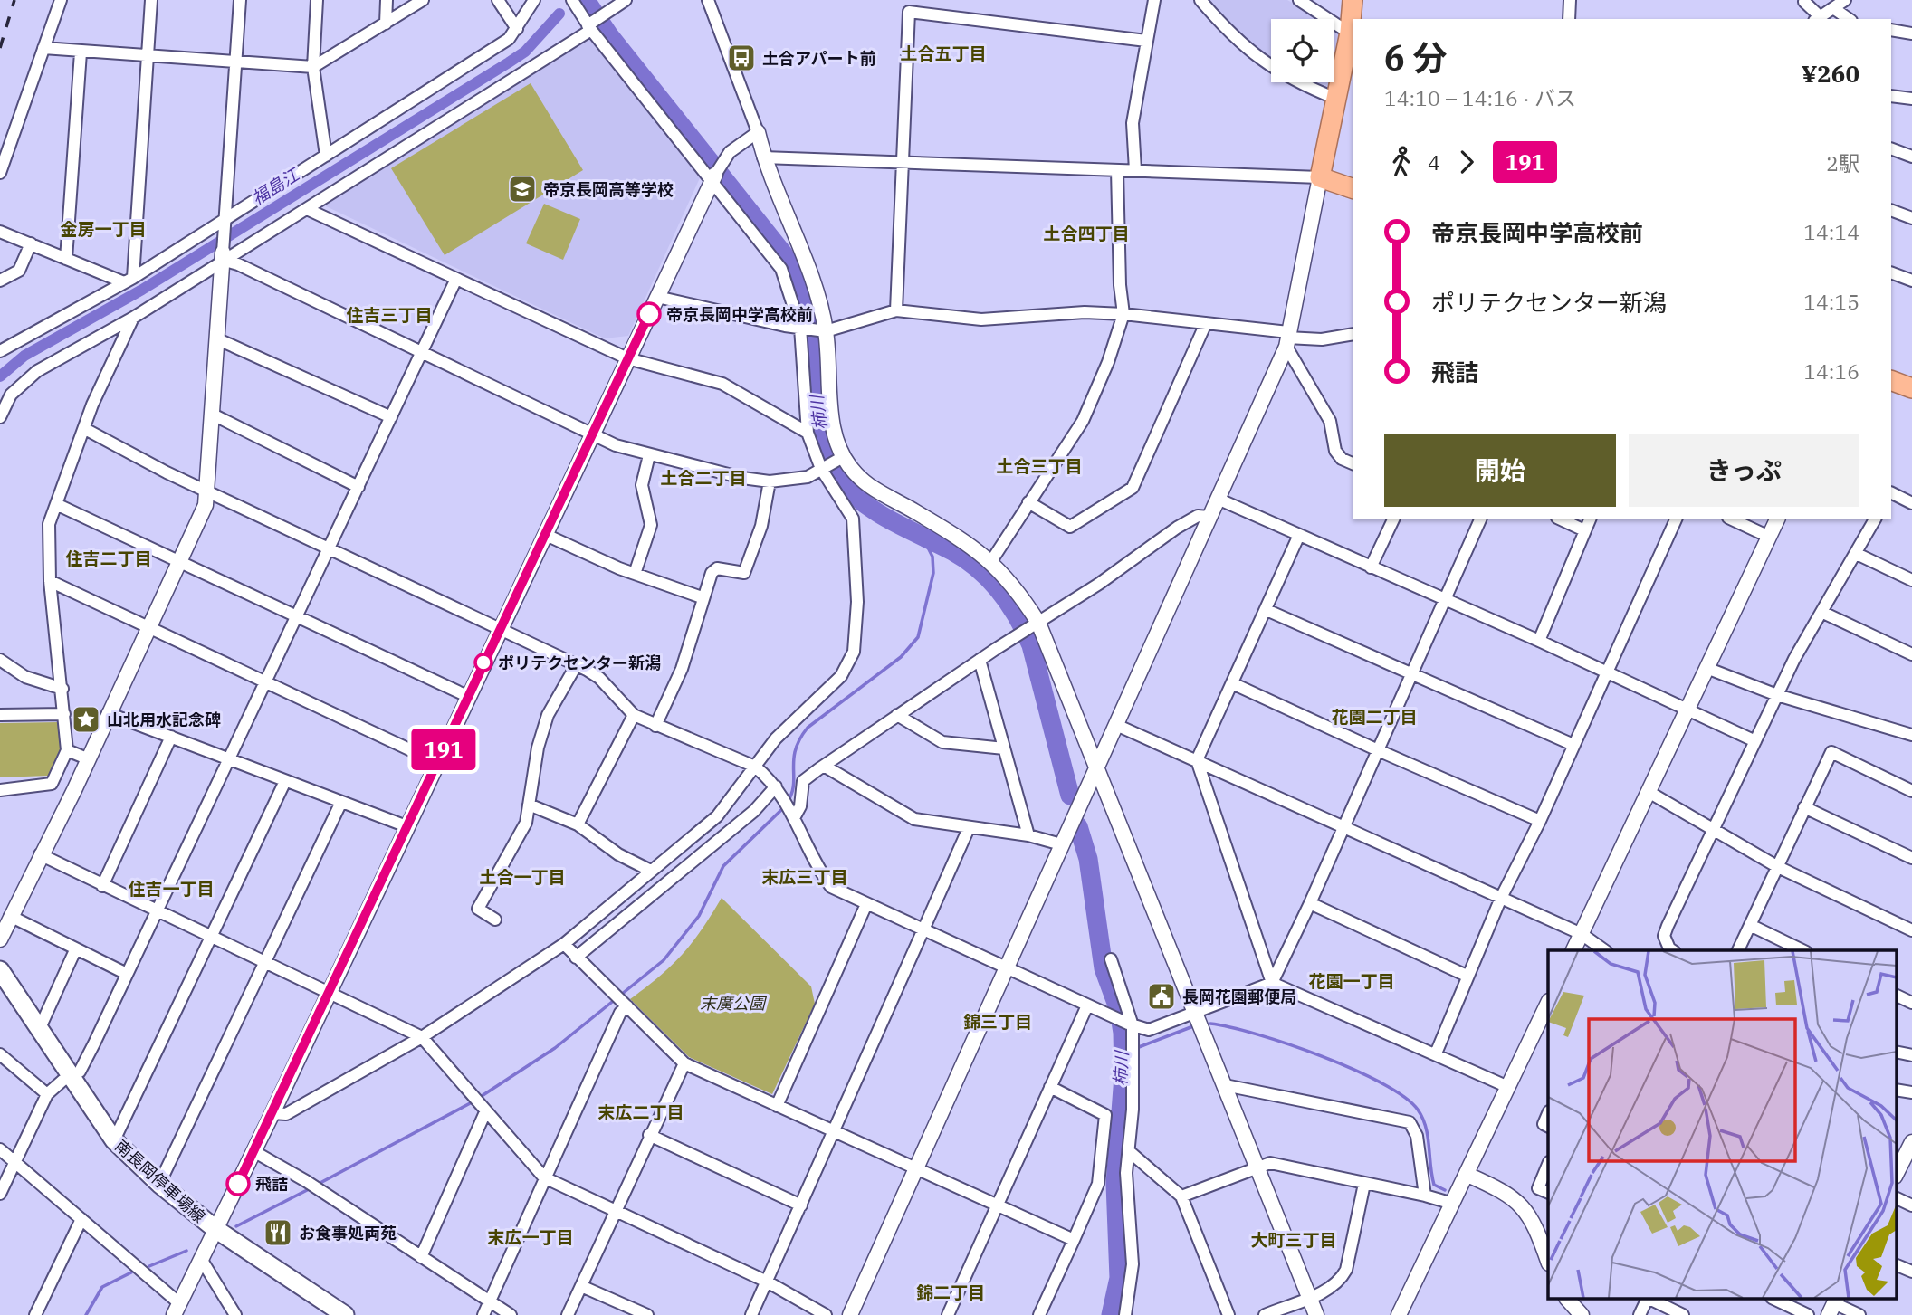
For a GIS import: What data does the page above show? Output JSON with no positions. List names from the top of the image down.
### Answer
{
  "streets": {
    "main road": ["南長岡停車場線"]
  },
  "districts": [
    "土合五丁目",
    "金房一丁目",
    "土合四丁目",
    "住吉三丁目",
    "土合三丁目",
    "土合二丁目",
    "住吉二丁目",
    "花園二丁目",
    "土合一丁目",
    "末広三丁目",
    "住吉一丁目",
    "花園一丁目",
    "錦三丁目",
    "末広二丁目",
    "末広一丁目",
    "大町三丁目",
    "錦二丁目"
  ],
  "water": ["福島江", "柿川"],
  "parks": ["末廣公園"],
  "places": {
    "bus stop": ["土合アパート前"],
    "school or university": ["帝京長岡高等学校"],
    "other": ["帝京長岡中学高校前", "ポリテクセンター新潟", "飛詰"],
    "place": ["山北用水記念碑"],
    "public building": ["長岡花園郵便局"],
    "restaurant": ["お食事処両苑"]
  },
  "lines": ["bus line 191"],
  "page": {
    "on_map": "191",
    "heading": ["6 分", "14:10 – 14:16 · バス", "¥260"],
    "legs": ["4", "191", "2駅"],
    "list": [
      {
        "name": "帝京長岡中学高校前",
        "value": "14:14"
      },
      {
        "name": "ポリテクセンター新潟",
        "value": "14:15"
      },
      {
        "name": "飛詰",
        "value": "14:16"
      }
    ],
    "buttons": ["開始", "きっぷ"]
  }
}
